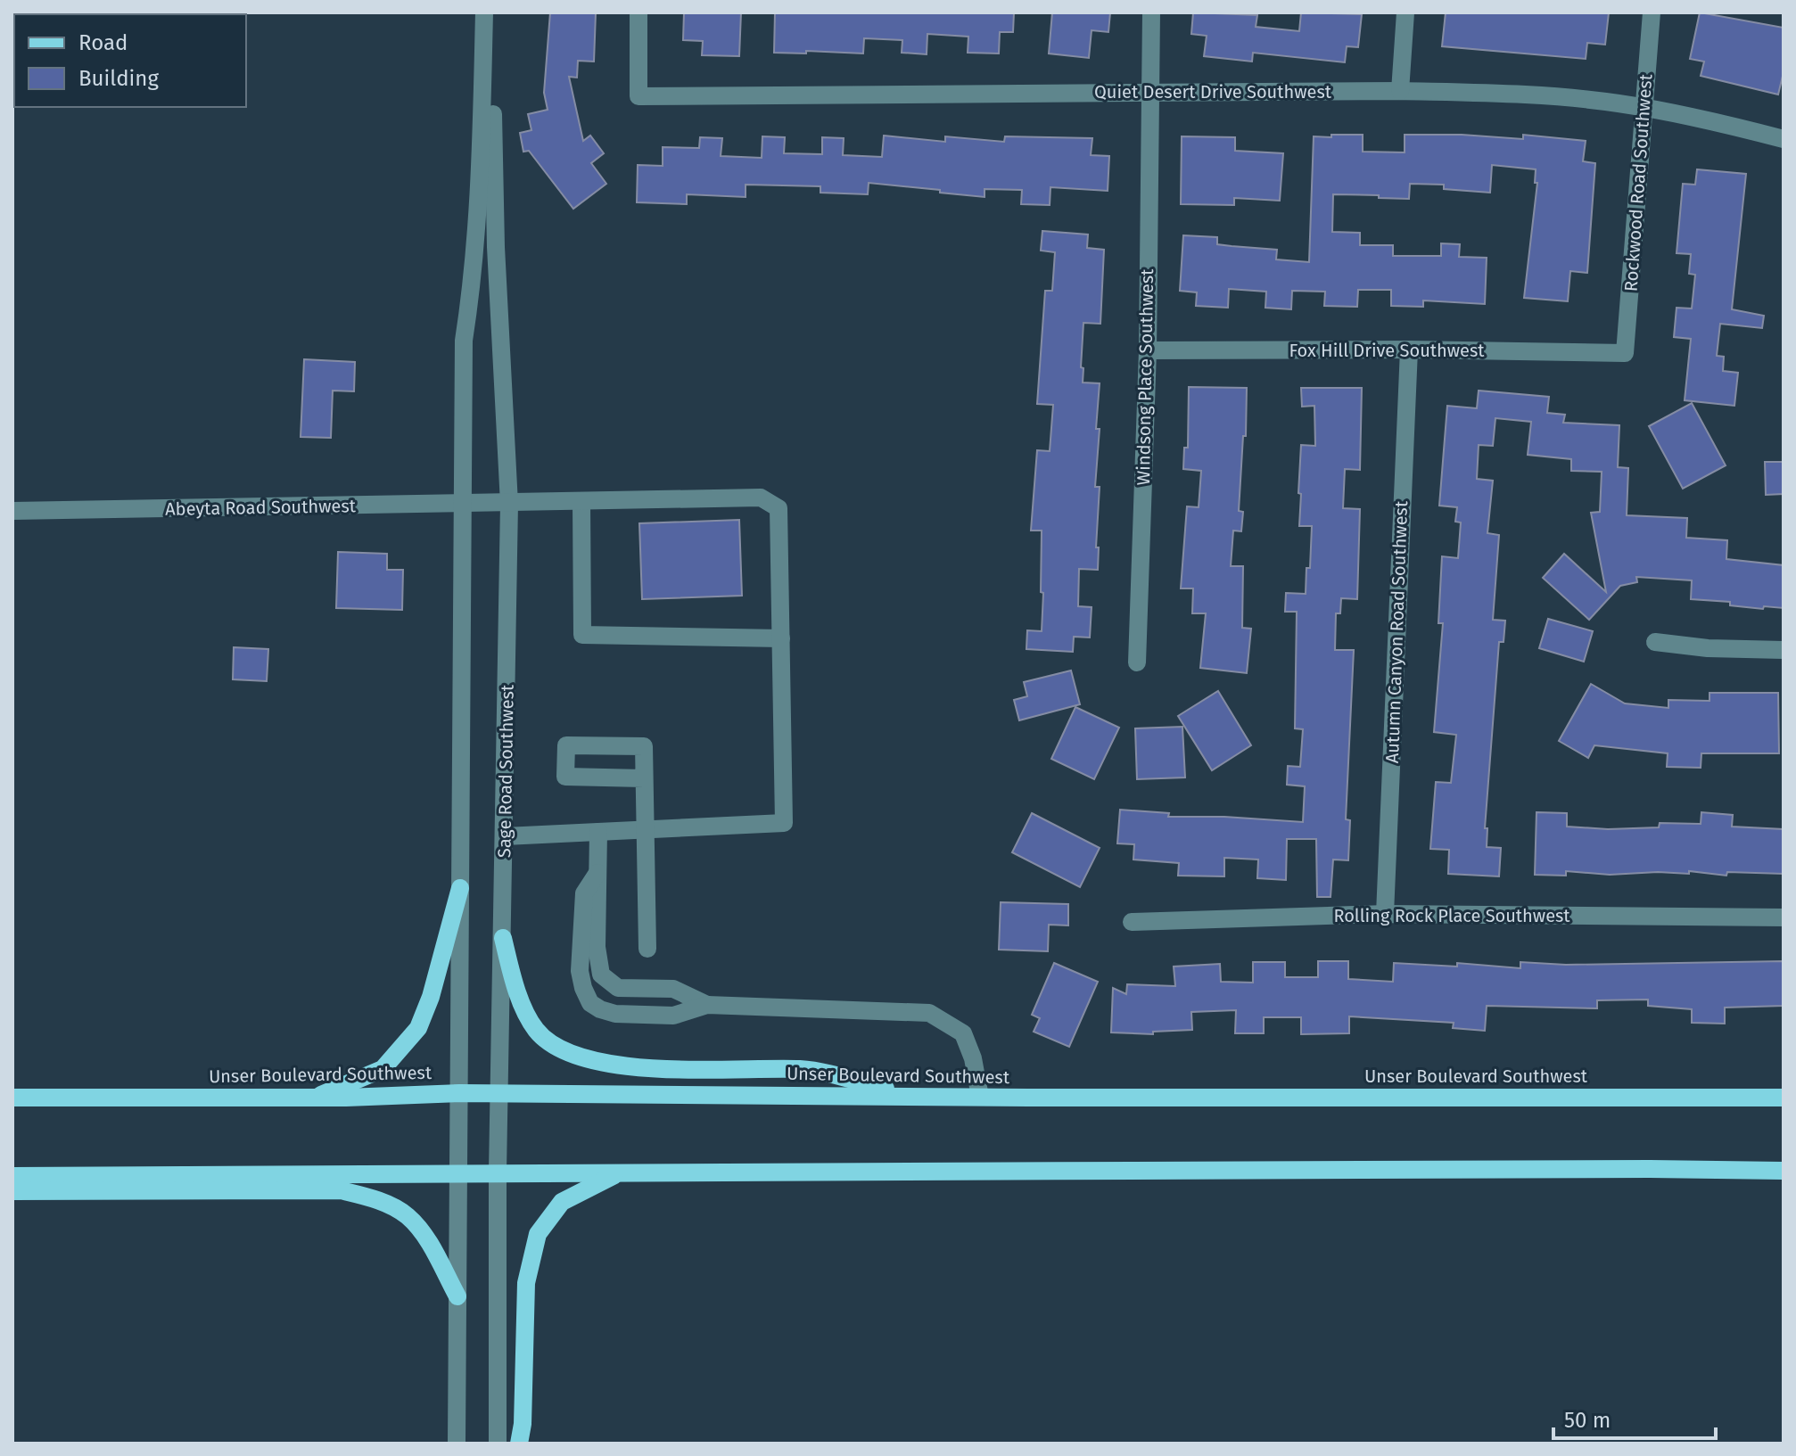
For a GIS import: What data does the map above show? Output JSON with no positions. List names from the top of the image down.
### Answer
{
  "streets": {
    "main road": ["Unser Boulevard Southwest"],
    "street": [
      "Quiet Desert Drive Southwest",
      "Rockwood Road Southwest",
      "Fox Hill Drive Southwest",
      "Windsong Place Southwest",
      "Abeyta Road Southwest",
      "Autumn Canyon Road Southwest",
      "Sage Road Southwest",
      "Rolling Rock Place Southwest"
    ]
  },
  "crossings": [
    ["Quiet Desert Drive Southwest", "Rockwood Road Southwest"],
    ["Quiet Desert Drive Southwest", "Windsong Place Southwest"],
    ["Rockwood Road Southwest", "Fox Hill Drive Southwest"],
    ["Fox Hill Drive Southwest", "Windsong Place Southwest"],
    ["Fox Hill Drive Southwest", "Autumn Canyon Road Southwest"],
    ["Abeyta Road Southwest", "Sage Road Southwest"],
    ["Autumn Canyon Road Southwest", "Rolling Rock Place Southwest"],
    ["Sage Road Southwest", "Unser Boulevard Southwest"]
  ],
  "legend": ["Road", "Building"],
  "scale_bar": "50 m"
}
